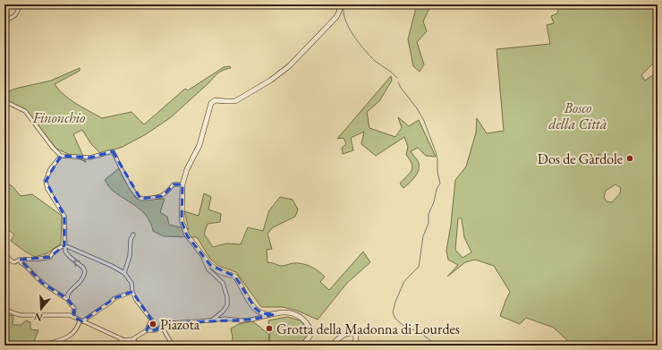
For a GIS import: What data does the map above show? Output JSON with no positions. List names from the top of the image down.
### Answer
{
  "parks": ["Bosco della Città", "Finonchio"],
  "places": ["Dos de Gàrdole", "Piazota", "Grotta della Madonna di Lourdes"],
  "north": "bottom"
}
